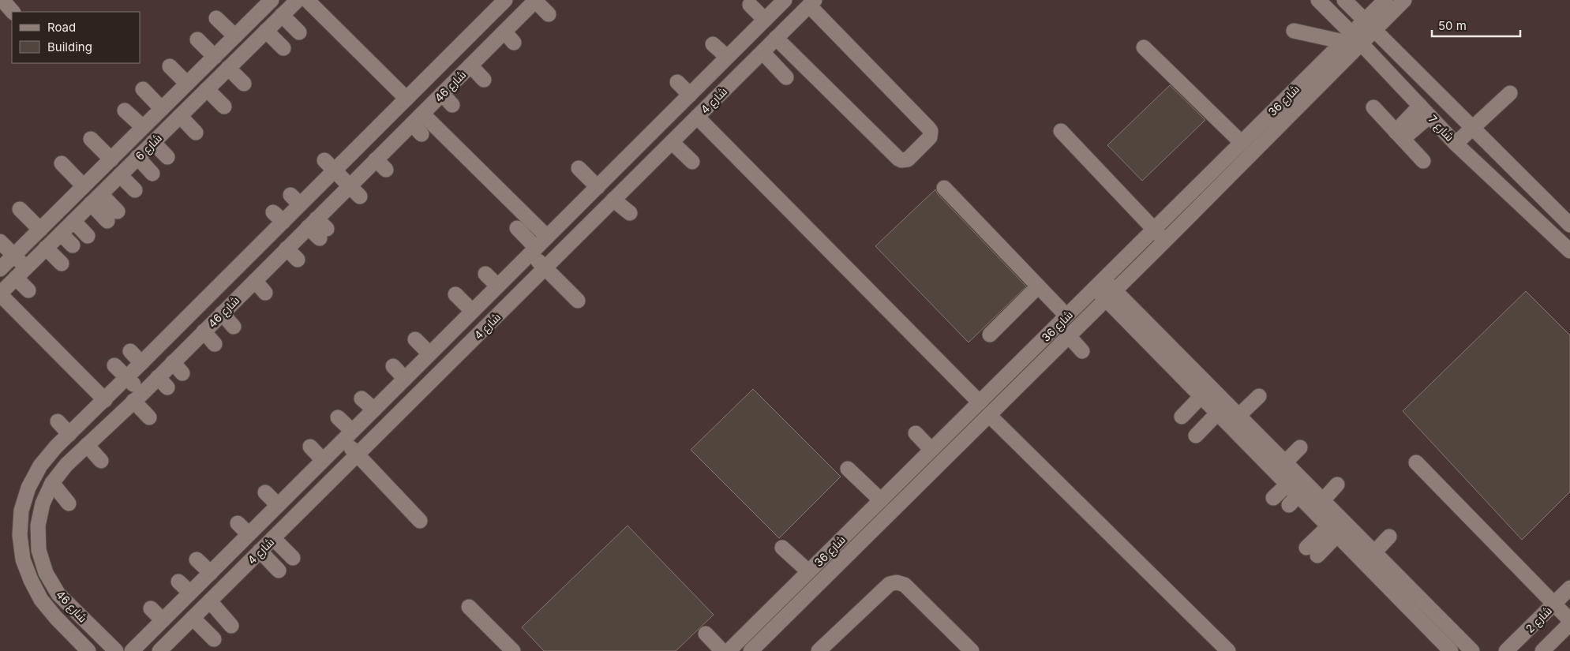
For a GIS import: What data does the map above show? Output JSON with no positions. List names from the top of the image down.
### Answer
{
  "streets": {
    "street": [
      "شارع 46",
      "شارع 4",
      "شارع 36",
      "شارع 7",
      "شارع 6",
      "شارع 2"
    ]
  },
  "crossings": [
    ["شارع 36", "شارع 7"]
  ],
  "legend": ["Road", "Building"],
  "scale_bar": "50 m"
}
